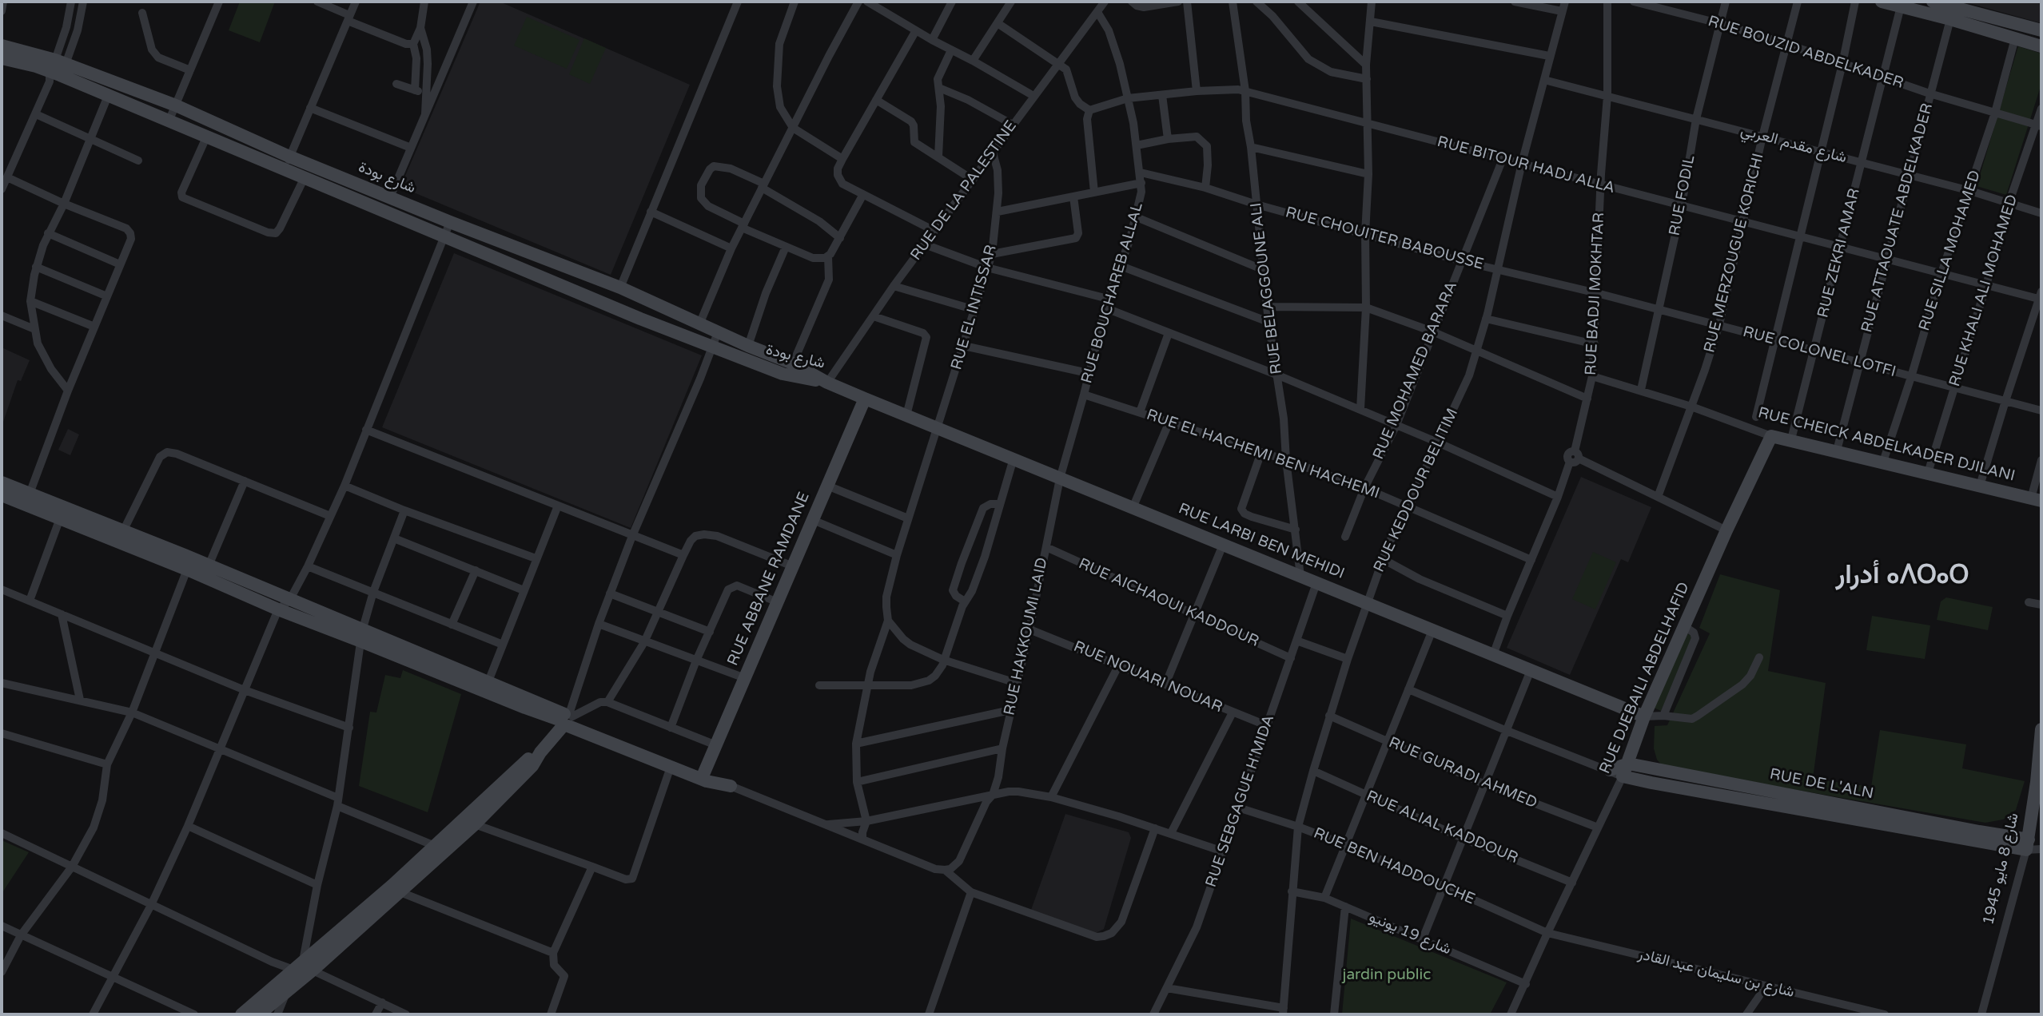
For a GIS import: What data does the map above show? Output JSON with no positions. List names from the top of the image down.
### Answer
{
  "streets": {
    "street": [
      "RUE BOUZID ABDELKADER",
      "شارع مقدم العربي",
      "RUE BITOUR HADJ ALLA",
      "شارع بودة",
      "RUE DE LA PALESTINE",
      "RUE FODIL",
      "RUE ATTAOUATE ABDELKADER",
      "RUE CHOUITER BABOUSSE",
      "RUE SILLA MOHAMED",
      "RUE MERZOUGUE KORICHI",
      "RUE ZEKRI AMAR",
      "RUE BELAGGOUNE ALI",
      "RUE KHALI ALI MOHAMED",
      "RUE BOUCHAREB ALLAL",
      "RUE BADJI MOKHTAR",
      "RUE EL INTISSAR",
      "RUE COLONEL LOTFI",
      "RUE MOHAMED BARARA",
      "RUE CHEICK ABDELKADER DJILANI",
      "RUE EL HACHEMI BEN HACHEMI",
      "RUE KEDDOUR BELITIM",
      "RUE LARBI BEN MEHIDI",
      "RUE ABBANE RAMDANE",
      "RUE AICHAOUI KADDOUR",
      "RUE HAKKOUMI LAID",
      "RUE NOUARI NOUAR",
      "RUE DJEBAILI ABDELHAFID",
      "RUE GURADI AHMED",
      "RUE DE L'ALN",
      "RUE SEBGAGUE H'MIDA",
      "RUE ALIAL KADDOUR",
      "RUE BEN HADDOUCHE",
      "شارع 8 مايو 1945",
      "شارع 19 يونيو",
      "شارع بن سليمان عبد القادر"
    ]
  },
  "crossings": [
    ["RUE BOUZID ABDELKADER", "RUE FODIL"],
    ["RUE BOUZID ABDELKADER", "RUE ATTAOUATE ABDELKADER"],
    ["RUE BOUZID ABDELKADER", "RUE SILLA MOHAMED"],
    ["RUE BOUZID ABDELKADER", "RUE MERZOUGUE KORICHI"],
    ["RUE BOUZID ABDELKADER", "RUE ZEKRI AMAR"],
    ["RUE BOUZID ABDELKADER", "RUE KHALI ALI MOHAMED"],
    ["شارع مقدم العربي", "RUE FODIL"],
    ["شارع مقدم العربي", "RUE ATTAOUATE ABDELKADER"],
    ["شارع مقدم العربي", "RUE SILLA MOHAMED"],
    ["شارع مقدم العربي", "RUE MERZOUGUE KORICHI"],
    ["شارع مقدم العربي", "RUE ZEKRI AMAR"],
    ["شارع مقدم العربي", "RUE KHALI ALI MOHAMED"],
    ["شارع مقدم العربي", "RUE BADJI MOKHTAR"],
    ["شارع مقدم العربي", "RUE KEDDOUR BELITIM"],
    ["RUE BITOUR HADJ ALLA", "RUE FODIL"],
    ["RUE BITOUR HADJ ALLA", "RUE ATTAOUATE ABDELKADER"],
    ["RUE BITOUR HADJ ALLA", "RUE SILLA MOHAMED"],
    ["RUE BITOUR HADJ ALLA", "RUE MERZOUGUE KORICHI"],
    ["RUE BITOUR HADJ ALLA", "RUE ZEKRI AMAR"],
    ["RUE BITOUR HADJ ALLA", "RUE BELAGGOUNE ALI"],
    ["RUE BITOUR HADJ ALLA", "RUE KHALI ALI MOHAMED"],
    ["RUE BITOUR HADJ ALLA", "RUE BOUCHAREB ALLAL"],
    ["RUE BITOUR HADJ ALLA", "RUE BADJI MOKHTAR"],
    ["RUE BITOUR HADJ ALLA", "RUE MOHAMED BARARA"],
    ["RUE BITOUR HADJ ALLA", "RUE KEDDOUR BELITIM"],
    ["شارع بودة", "RUE DE LA PALESTINE"],
    ["شارع بودة", "RUE LARBI BEN MEHIDI"],
    ["RUE DE LA PALESTINE", "RUE BOUCHAREB ALLAL"],
    ["RUE DE LA PALESTINE", "RUE EL INTISSAR"],
    ["RUE DE LA PALESTINE", "RUE LARBI BEN MEHIDI"],
    ["RUE FODIL", "RUE COLONEL LOTFI"],
    ["RUE FODIL", "RUE CHEICK ABDELKADER DJILANI"],
    ["RUE ATTAOUATE ABDELKADER", "RUE COLONEL LOTFI"],
    ["RUE ATTAOUATE ABDELKADER", "RUE CHEICK ABDELKADER DJILANI"],
    ["RUE CHOUITER BABOUSSE", "RUE BELAGGOUNE ALI"],
    ["RUE CHOUITER BABOUSSE", "RUE BOUCHAREB ALLAL"],
    ["RUE CHOUITER BABOUSSE", "RUE BADJI MOKHTAR"],
    ["RUE CHOUITER BABOUSSE", "RUE COLONEL LOTFI"],
    ["RUE CHOUITER BABOUSSE", "RUE MOHAMED BARARA"],
    ["RUE CHOUITER BABOUSSE", "RUE KEDDOUR BELITIM"],
    ["RUE SILLA MOHAMED", "RUE COLONEL LOTFI"],
    ["RUE SILLA MOHAMED", "RUE CHEICK ABDELKADER DJILANI"],
    ["RUE MERZOUGUE KORICHI", "RUE COLONEL LOTFI"],
    ["RUE MERZOUGUE KORICHI", "RUE CHEICK ABDELKADER DJILANI"],
    ["RUE ZEKRI AMAR", "RUE COLONEL LOTFI"],
    ["RUE ZEKRI AMAR", "RUE CHEICK ABDELKADER DJILANI"],
    ["RUE BELAGGOUNE ALI", "RUE EL HACHEMI BEN HACHEMI"],
    ["RUE BELAGGOUNE ALI", "RUE LARBI BEN MEHIDI"],
    ["RUE KHALI ALI MOHAMED", "RUE COLONEL LOTFI"],
    ["RUE KHALI ALI MOHAMED", "RUE CHEICK ABDELKADER DJILANI"],
    ["RUE BOUCHAREB ALLAL", "RUE EL HACHEMI BEN HACHEMI"],
    ["RUE BOUCHAREB ALLAL", "RUE LARBI BEN MEHIDI"],
    ["RUE BOUCHAREB ALLAL", "RUE HAKKOUMI LAID"],
    ["RUE BADJI MOKHTAR", "RUE COLONEL LOTFI"],
    ["RUE BADJI MOKHTAR", "RUE CHEICK ABDELKADER DJILANI"],
    ["RUE BADJI MOKHTAR", "RUE EL HACHEMI BEN HACHEMI"],
    ["RUE BADJI MOKHTAR", "RUE LARBI BEN MEHIDI"],
    ["RUE EL INTISSAR", "RUE LARBI BEN MEHIDI"],
    ["RUE MOHAMED BARARA", "RUE EL HACHEMI BEN HACHEMI"],
    ["RUE CHEICK ABDELKADER DJILANI", "RUE DJEBAILI ABDELHAFID"],
    ["RUE EL HACHEMI BEN HACHEMI", "RUE KEDDOUR BELITIM"],
    ["RUE KEDDOUR BELITIM", "RUE LARBI BEN MEHIDI"],
    ["RUE KEDDOUR BELITIM", "RUE GURADI AHMED"],
    ["RUE KEDDOUR BELITIM", "RUE ALIAL KADDOUR"],
    ["RUE KEDDOUR BELITIM", "RUE BEN HADDOUCHE"],
    ["RUE KEDDOUR BELITIM", "شارع 19 يونيو"],
    ["RUE LARBI BEN MEHIDI", "RUE ABBANE RAMDANE"],
    ["RUE LARBI BEN MEHIDI", "RUE HAKKOUMI LAID"],
    ["RUE LARBI BEN MEHIDI", "RUE DJEBAILI ABDELHAFID"],
    ["RUE LARBI BEN MEHIDI", "RUE SEBGAGUE H'MIDA"],
    ["RUE AICHAOUI KADDOUR", "RUE HAKKOUMI LAID"],
    ["RUE AICHAOUI KADDOUR", "RUE SEBGAGUE H'MIDA"],
    ["RUE HAKKOUMI LAID", "RUE NOUARI NOUAR"],
    ["RUE NOUARI NOUAR", "RUE SEBGAGUE H'MIDA"],
    ["RUE DJEBAILI ABDELHAFID", "RUE GURADI AHMED"],
    ["RUE DJEBAILI ABDELHAFID", "RUE DE L'ALN"],
    ["RUE DJEBAILI ABDELHAFID", "RUE ALIAL KADDOUR"],
    ["RUE DJEBAILI ABDELHAFID", "RUE BEN HADDOUCHE"],
    ["RUE DJEBAILI ABDELHAFID", "شارع 19 يونيو"],
    ["RUE DJEBAILI ABDELHAFID", "شارع بن سليمان عبد القادر"],
    ["RUE DE L'ALN", "شارع 8 مايو 1945"],
    ["RUE SEBGAGUE H'MIDA", "RUE BEN HADDOUCHE"],
    ["RUE BEN HADDOUCHE", "شارع بن سليمان عبد القادر"]
  ],
  "districts": ["أدرار ⴰⴷⵔⴰⵔ"],
  "parks": ["jardin public"]
}
